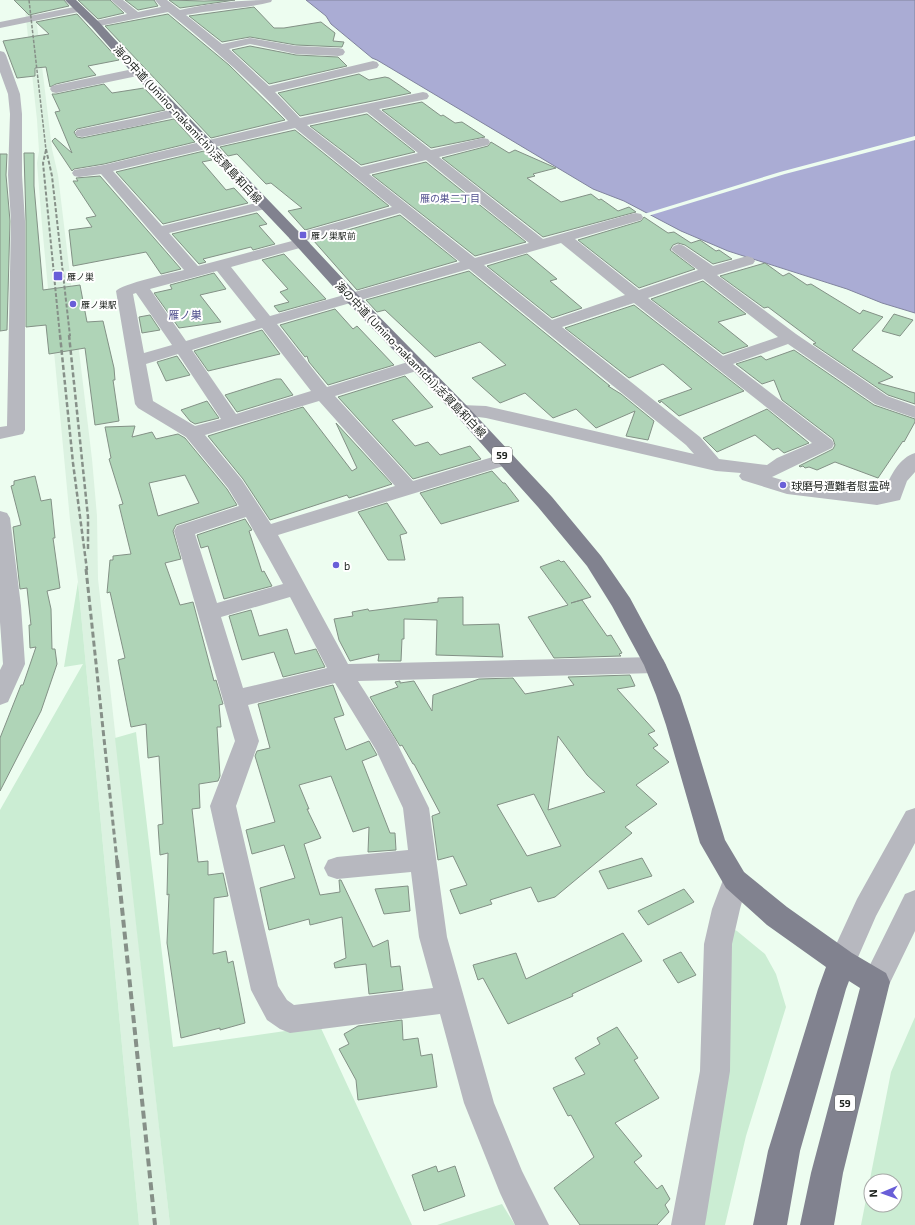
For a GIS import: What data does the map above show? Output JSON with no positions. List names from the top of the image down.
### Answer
{
  "streets": {
    "main road": ["海の中道 (Umino-nakamichi);志賀島和白線", "59"]
  },
  "crossings": [
    ["海の中道 (Umino-nakamichi);志賀島和白線", "59"]
  ],
  "districts": ["雁の巣二丁目", "雁ノ巣"],
  "places": {
    "transit": ["雁ノ巣駅前", "雁ノ巣"],
    "other": ["雁ノ巣駅", "球磨号遭難者慰霊碑", "b"]
  },
  "north": "left"
}
